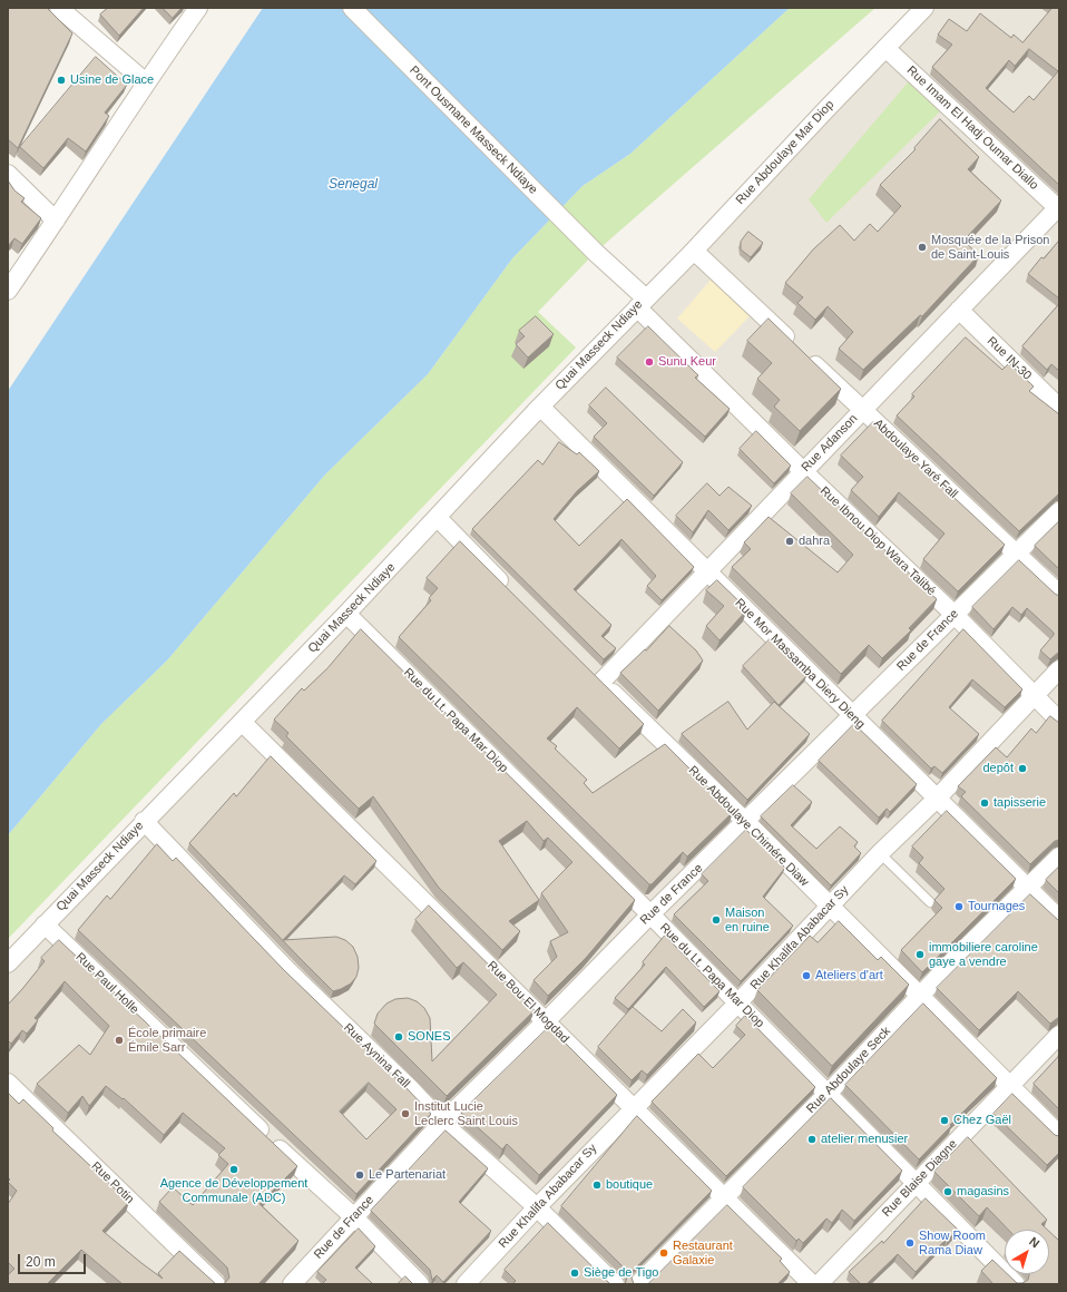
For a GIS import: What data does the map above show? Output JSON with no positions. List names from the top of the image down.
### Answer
{
  "streets": {
    "street": [
      "Rue Imam El Hadj Oumar Diallo",
      "Pont Ousmane Masseck Ndiaye",
      "Rue Abdoulaye Mar Diop",
      "Quai Masseck Ndiaye",
      "Rue IN-30",
      "Rue Adanson",
      "Abdoulaye Yaré Fall",
      "Rue Ibnou Diop Wara Talibé",
      "Rue de France",
      "Rue Mor Massamba Diery Dieng",
      "Rue du Lt. Papa Mar Diop",
      "Rue Abdoulaye Chimére Diaw",
      "Rue Khalifa Ababacar Sy",
      "Rue Paul Holle",
      "Rue Bou El Mogdad",
      "Rue Aynina Fall",
      "Rue Abdoulaye Seck",
      "Rue Blaise Diagne",
      "Rue Potin"
    ]
  },
  "crossings": [
    ["Rue Imam El Hadj Oumar Diallo", "Rue Abdoulaye Mar Diop"],
    ["Rue Imam El Hadj Oumar Diallo", "Rue Adanson"],
    ["Pont Ousmane Masseck Ndiaye", "Quai Masseck Ndiaye"],
    ["Rue Abdoulaye Mar Diop", "Quai Masseck Ndiaye"],
    ["Rue Abdoulaye Mar Diop", "Abdoulaye Yaré Fall"],
    ["Rue Abdoulaye Mar Diop", "Rue Ibnou Diop Wara Talibé"],
    ["Quai Masseck Ndiaye", "Rue Ibnou Diop Wara Talibé"],
    ["Quai Masseck Ndiaye", "Rue Mor Massamba Diery Dieng"],
    ["Quai Masseck Ndiaye", "Rue du Lt. Papa Mar Diop"],
    ["Quai Masseck Ndiaye", "Rue Paul Holle"],
    ["Quai Masseck Ndiaye", "Rue Bou El Mogdad"],
    ["Quai Masseck Ndiaye", "Rue Aynina Fall"],
    ["Rue IN-30", "Rue Adanson"],
    ["Rue Adanson", "Abdoulaye Yaré Fall"],
    ["Rue Adanson", "Rue Ibnou Diop Wara Talibé"],
    ["Rue Adanson", "Rue Mor Massamba Diery Dieng"],
    ["Rue Adanson", "Rue Abdoulaye Chimére Diaw"],
    ["Abdoulaye Yaré Fall", "Rue de France"],
    ["Rue Ibnou Diop Wara Talibé", "Rue de France"],
    ["Rue Ibnou Diop Wara Talibé", "Rue Khalifa Ababacar Sy"],
    ["Rue de France", "Rue Mor Massamba Diery Dieng"],
    ["Rue de France", "Rue du Lt. Papa Mar Diop"],
    ["Rue de France", "Rue Abdoulaye Chimére Diaw"],
    ["Rue de France", "Rue Paul Holle"],
    ["Rue de France", "Rue Bou El Mogdad"],
    ["Rue de France", "Rue Aynina Fall"],
    ["Rue Mor Massamba Diery Dieng", "Rue Khalifa Ababacar Sy"],
    ["Rue Mor Massamba Diery Dieng", "Rue Abdoulaye Seck"],
    ["Rue du Lt. Papa Mar Diop", "Rue Khalifa Ababacar Sy"],
    ["Rue du Lt. Papa Mar Diop", "Rue Abdoulaye Seck"],
    ["Rue du Lt. Papa Mar Diop", "Rue Blaise Diagne"],
    ["Rue Abdoulaye Chimére Diaw", "Rue Khalifa Ababacar Sy"],
    ["Rue Abdoulaye Chimére Diaw", "Rue Abdoulaye Seck"],
    ["Rue Abdoulaye Chimére Diaw", "Rue Blaise Diagne"],
    ["Rue Khalifa Ababacar Sy", "Rue Bou El Mogdad"],
    ["Rue Khalifa Ababacar Sy", "Rue Aynina Fall"],
    ["Rue Bou El Mogdad", "Rue Abdoulaye Seck"]
  ],
  "water": ["Senegal"],
  "places": [
    "Usine de Glace",
    "Mosquée de la Prison de Saint-Louis",
    "Sunu Keur",
    "dahra",
    "depôt",
    "tapisserie",
    "Tournages",
    "Maison en ruine",
    "immobiliere caroline gaye a vendre",
    "Ateliers d'art",
    "SONES",
    "École primaire Émile Sarr",
    "Institut Lucie Leclerc Saint Louis",
    "Chez Gaël",
    "atelier menusier",
    "Agence de Développement Communale (ADC)",
    "Le Partenariat",
    "boutique",
    "magasins",
    "Show Room Rama Diaw",
    "Restaurant Galaxie",
    "Siège de Tigo"
  ],
  "scale_bar": "20 m",
  "north": "top right"
}
